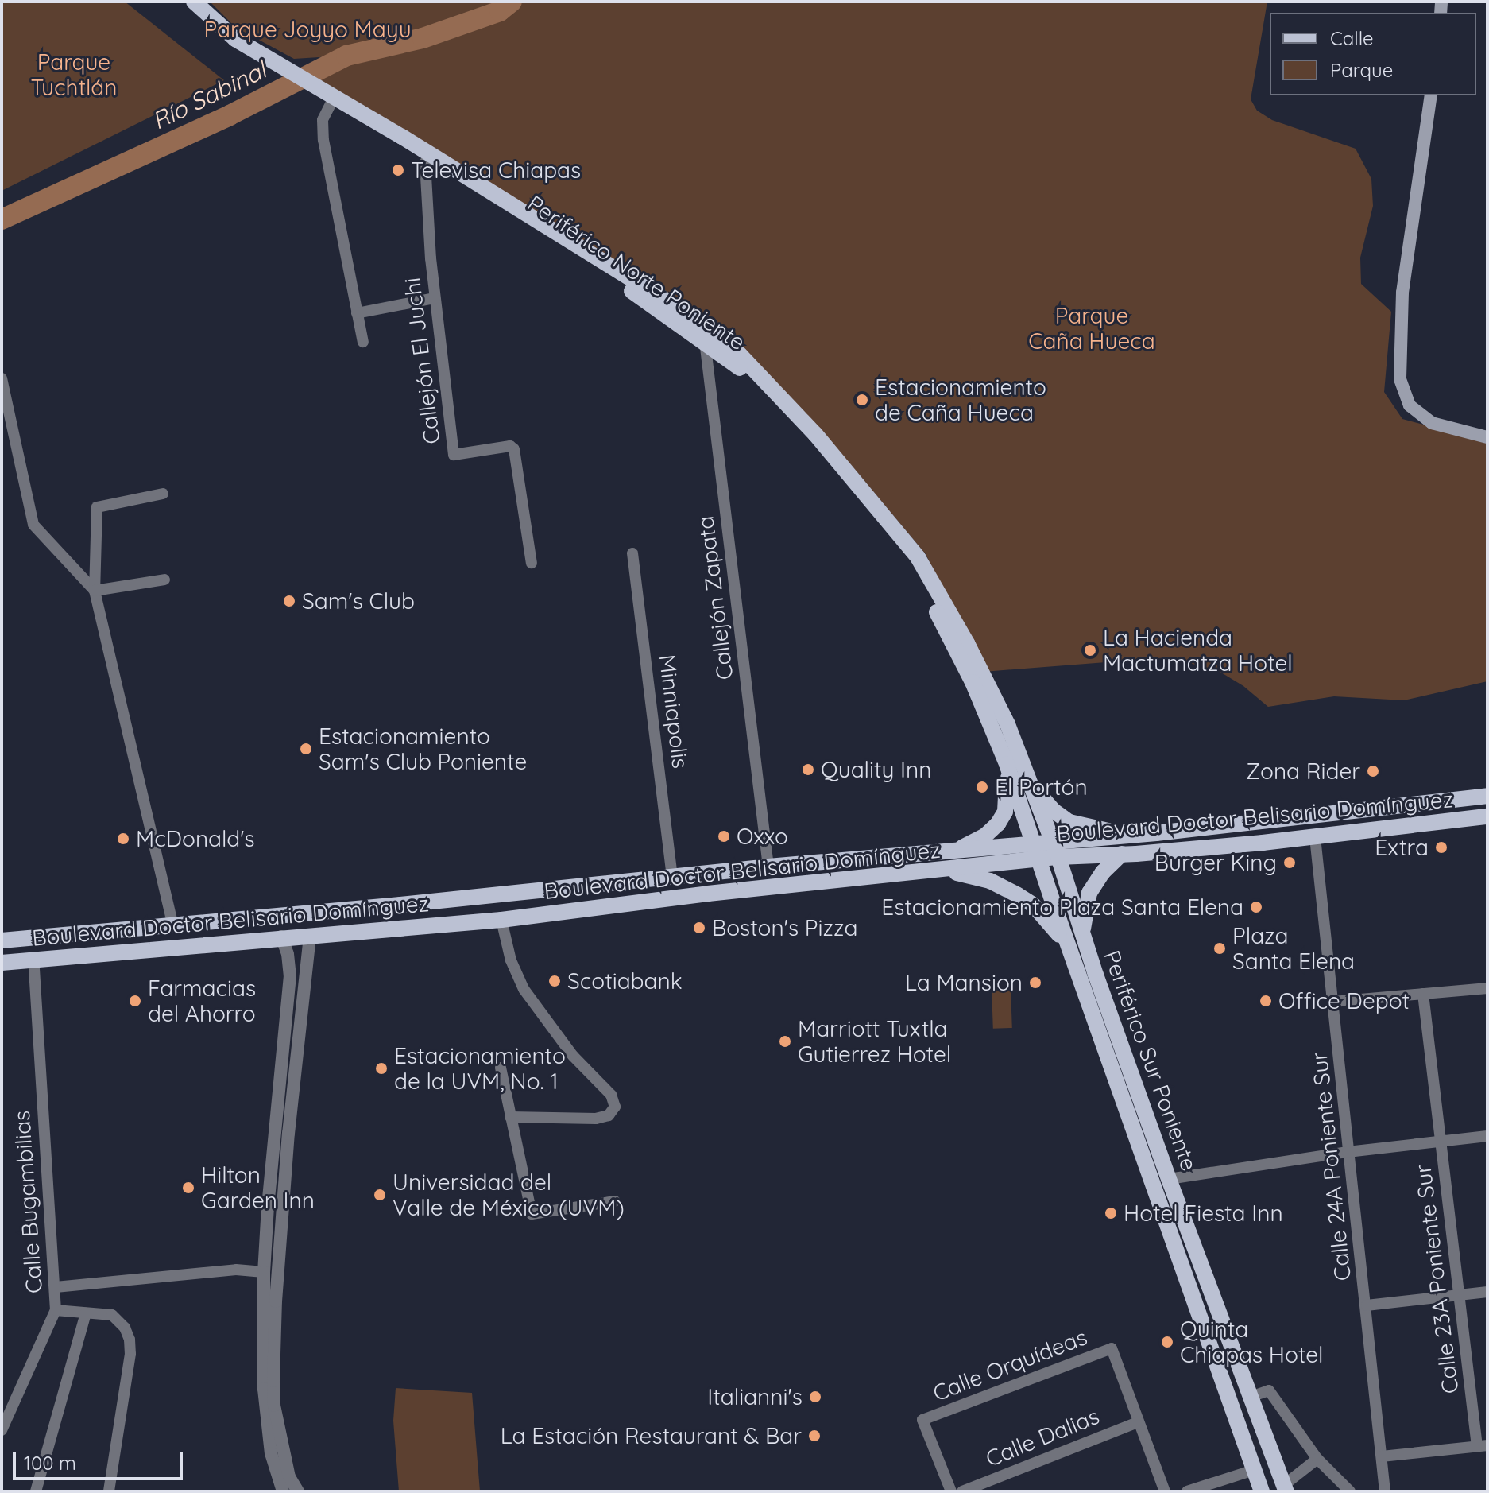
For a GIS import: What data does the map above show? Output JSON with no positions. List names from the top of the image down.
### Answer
{
  "streets": {
    "main road": ["Periférico Norte Poniente", "Boulevard Doctor Belisario Domínguez", "Periférico Sur Poniente"],
    "street": [
      "Callejón El Juchi",
      "Callejón Zapata",
      "Minniapolis",
      "Calle 24A Poniente Sur",
      "Calle Bugambilias",
      "Calle 23A Poniente Sur",
      "Calle Orquídeas",
      "Calle Dalias"
    ]
  },
  "crossings": [
    ["Periférico Norte Poniente", "Callejón El Juchi"],
    ["Periférico Norte Poniente", "Callejón Zapata"],
    ["Periférico Norte Poniente", "Boulevard Doctor Belisario Domínguez"],
    ["Periférico Norte Poniente", "Periférico Sur Poniente"],
    ["Callejón Zapata", "Boulevard Doctor Belisario Domínguez"],
    ["Minniapolis", "Boulevard Doctor Belisario Domínguez"],
    ["Boulevard Doctor Belisario Domínguez", "Periférico Sur Poniente"],
    ["Boulevard Doctor Belisario Domínguez", "Calle 24A Poniente Sur"],
    ["Boulevard Doctor Belisario Domínguez", "Calle Bugambilias"],
    ["Calle Orquídeas", "Calle Dalias"]
  ],
  "water": ["Río Sabinal"],
  "parks": ["Parque Joyyo Mayu", "Parque Tuchtlán", "Parque Caña Hueca"],
  "places": [
    "Televisa Chiapas",
    "Estacionamiento de Caña Hueca",
    "Sam's Club",
    "La Hacienda Mactumatza Hotel",
    "Estacionamiento Sam's Club Poniente",
    "Quality Inn",
    "Zona Rider",
    "El Portón",
    "Oxxo",
    "McDonald's",
    "Extra",
    "Burger King",
    "Estacionamiento Plaza Santa Elena",
    "Boston's Pizza",
    "Plaza Santa Elena",
    "Scotiabank",
    "La Mansion",
    "Farmacias del Ahorro",
    "Office Depot",
    "Marriott Tuxtla Gutierrez Hotel",
    "Estacionamiento de la UVM, No. 1",
    "Hilton Garden Inn",
    "Universidad del Valle de México (UVM)",
    "Hotel Fiesta Inn",
    "Quinta Chiapas Hotel",
    "Italianni's",
    "La Estación Restaurant & Bar"
  ],
  "legend": ["Calle", "Parque"],
  "scale_bar": "100 m"
}
